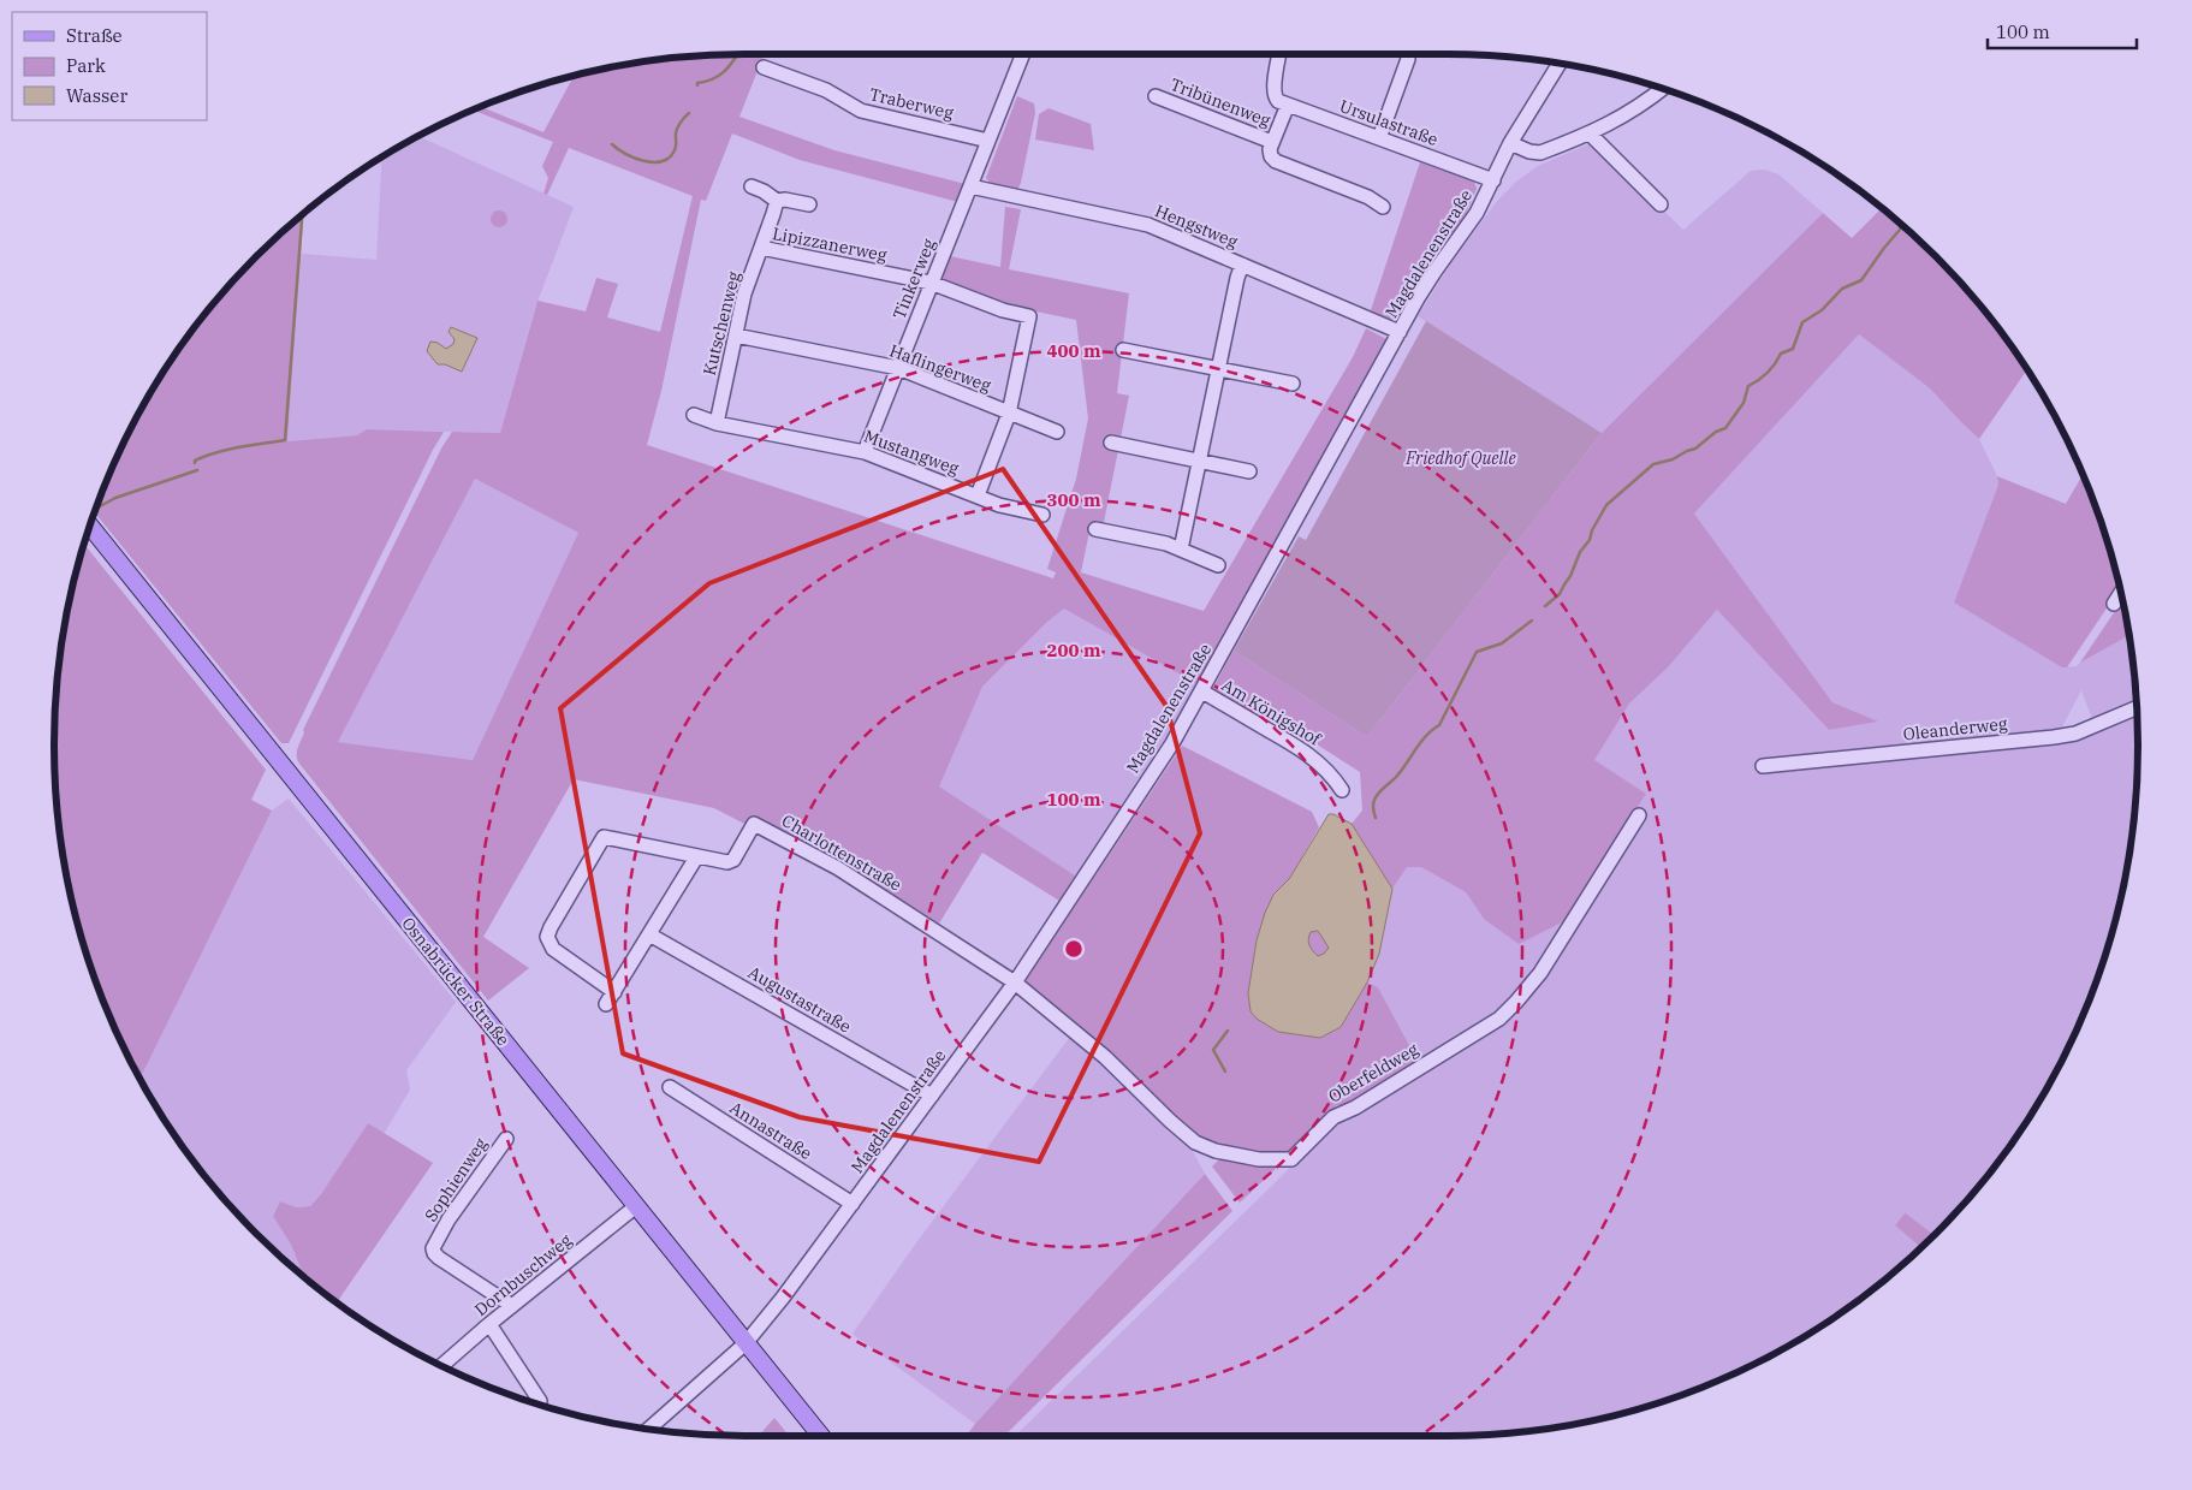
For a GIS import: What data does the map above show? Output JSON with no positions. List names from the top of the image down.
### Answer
{
  "streets": {
    "main road": ["Osnabrücker Straße"],
    "street": [
      "Tribünenweg",
      "Traberweg",
      "Ursulastraße",
      "Hengstweg",
      "Lipizzanerweg",
      "Magdalenenstraße",
      "Tinkerweg",
      "Kutschenweg",
      "Haflingerweg",
      "Mustangweg",
      "Am Königshof",
      "Oleanderweg",
      "Charlottenstraße",
      "Augustastraße",
      "Oberfeldweg",
      "Annastraße",
      "Sophienweg",
      "Dornbuschweg"
    ]
  },
  "crossings": [
    ["Tribünenweg", "Ursulastraße"],
    ["Traberweg", "Tinkerweg"],
    ["Ursulastraße", "Magdalenenstraße"],
    ["Hengstweg", "Magdalenenstraße"],
    ["Hengstweg", "Tinkerweg"],
    ["Lipizzanerweg", "Tinkerweg"],
    ["Lipizzanerweg", "Kutschenweg"],
    ["Lipizzanerweg", "Haflingerweg"],
    ["Magdalenenstraße", "Am Königshof"],
    ["Magdalenenstraße", "Charlottenstraße"],
    ["Magdalenenstraße", "Osnabrücker Straße"],
    ["Magdalenenstraße", "Augustastraße"],
    ["Magdalenenstraße", "Oberfeldweg"],
    ["Magdalenenstraße", "Annastraße"],
    ["Tinkerweg", "Haflingerweg"],
    ["Tinkerweg", "Mustangweg"],
    ["Kutschenweg", "Haflingerweg"],
    ["Kutschenweg", "Mustangweg"],
    ["Charlottenstraße", "Oberfeldweg"],
    ["Osnabrücker Straße", "Dornbuschweg"],
    ["Sophienweg", "Dornbuschweg"]
  ],
  "parks": ["Friedhof Quelle"],
  "legend": ["Straße", "Park", "Wasser"],
  "scale_bar": "100 m",
  "rings": [
    "400 m",
    "300 m",
    "200 m",
    "100 m"
  ]
}
